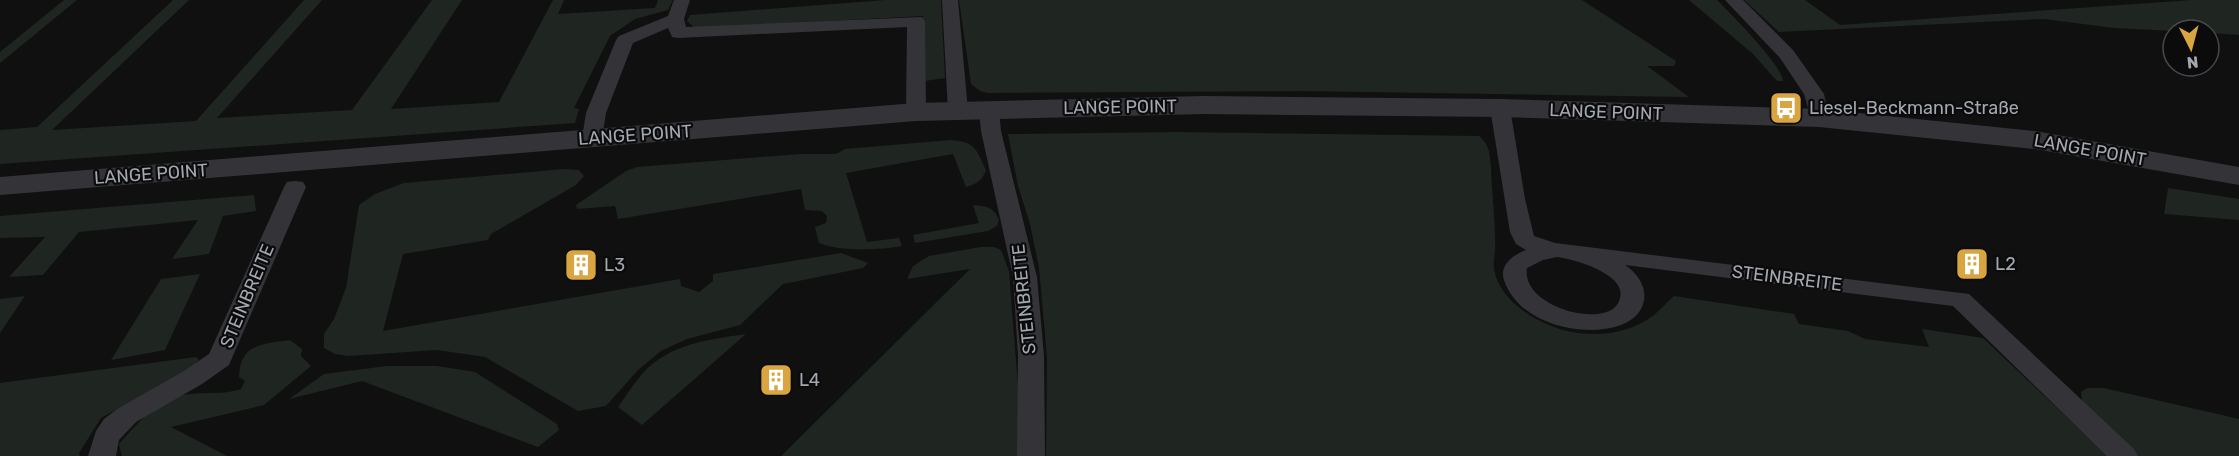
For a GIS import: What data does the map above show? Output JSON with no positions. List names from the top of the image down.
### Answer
{
  "streets": {
    "street": ["LANGE POINT"],
    "lane": ["STEINBREITE"]
  },
  "crossings": [
    ["LANGE POINT", "STEINBREITE"]
  ],
  "places": {
    "bus stop": ["Liesel-Beckmann-Straße"],
    "building": ["L2", "L3", "L4"]
  },
  "north": "bottom"
}
